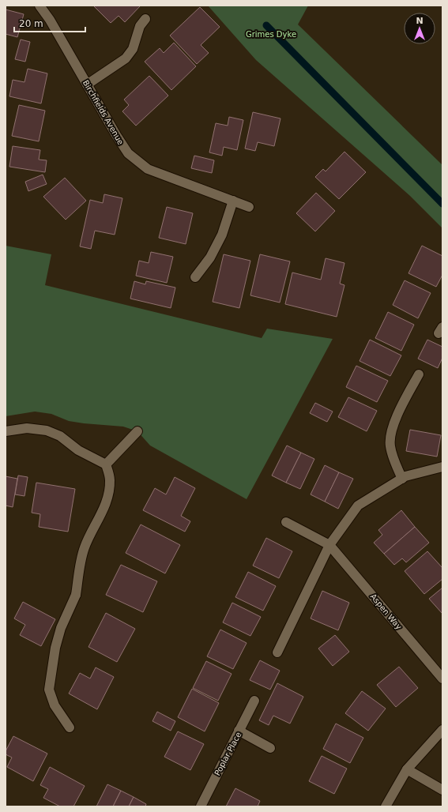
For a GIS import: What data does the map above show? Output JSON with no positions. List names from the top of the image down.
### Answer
{
  "streets": {
    "street": ["Birchfields Avenue", "Aspen Way", "Poplar Place"]
  },
  "parks": ["Grimes Dyke"],
  "scale_bar": "20 m",
  "north": "top"
}
